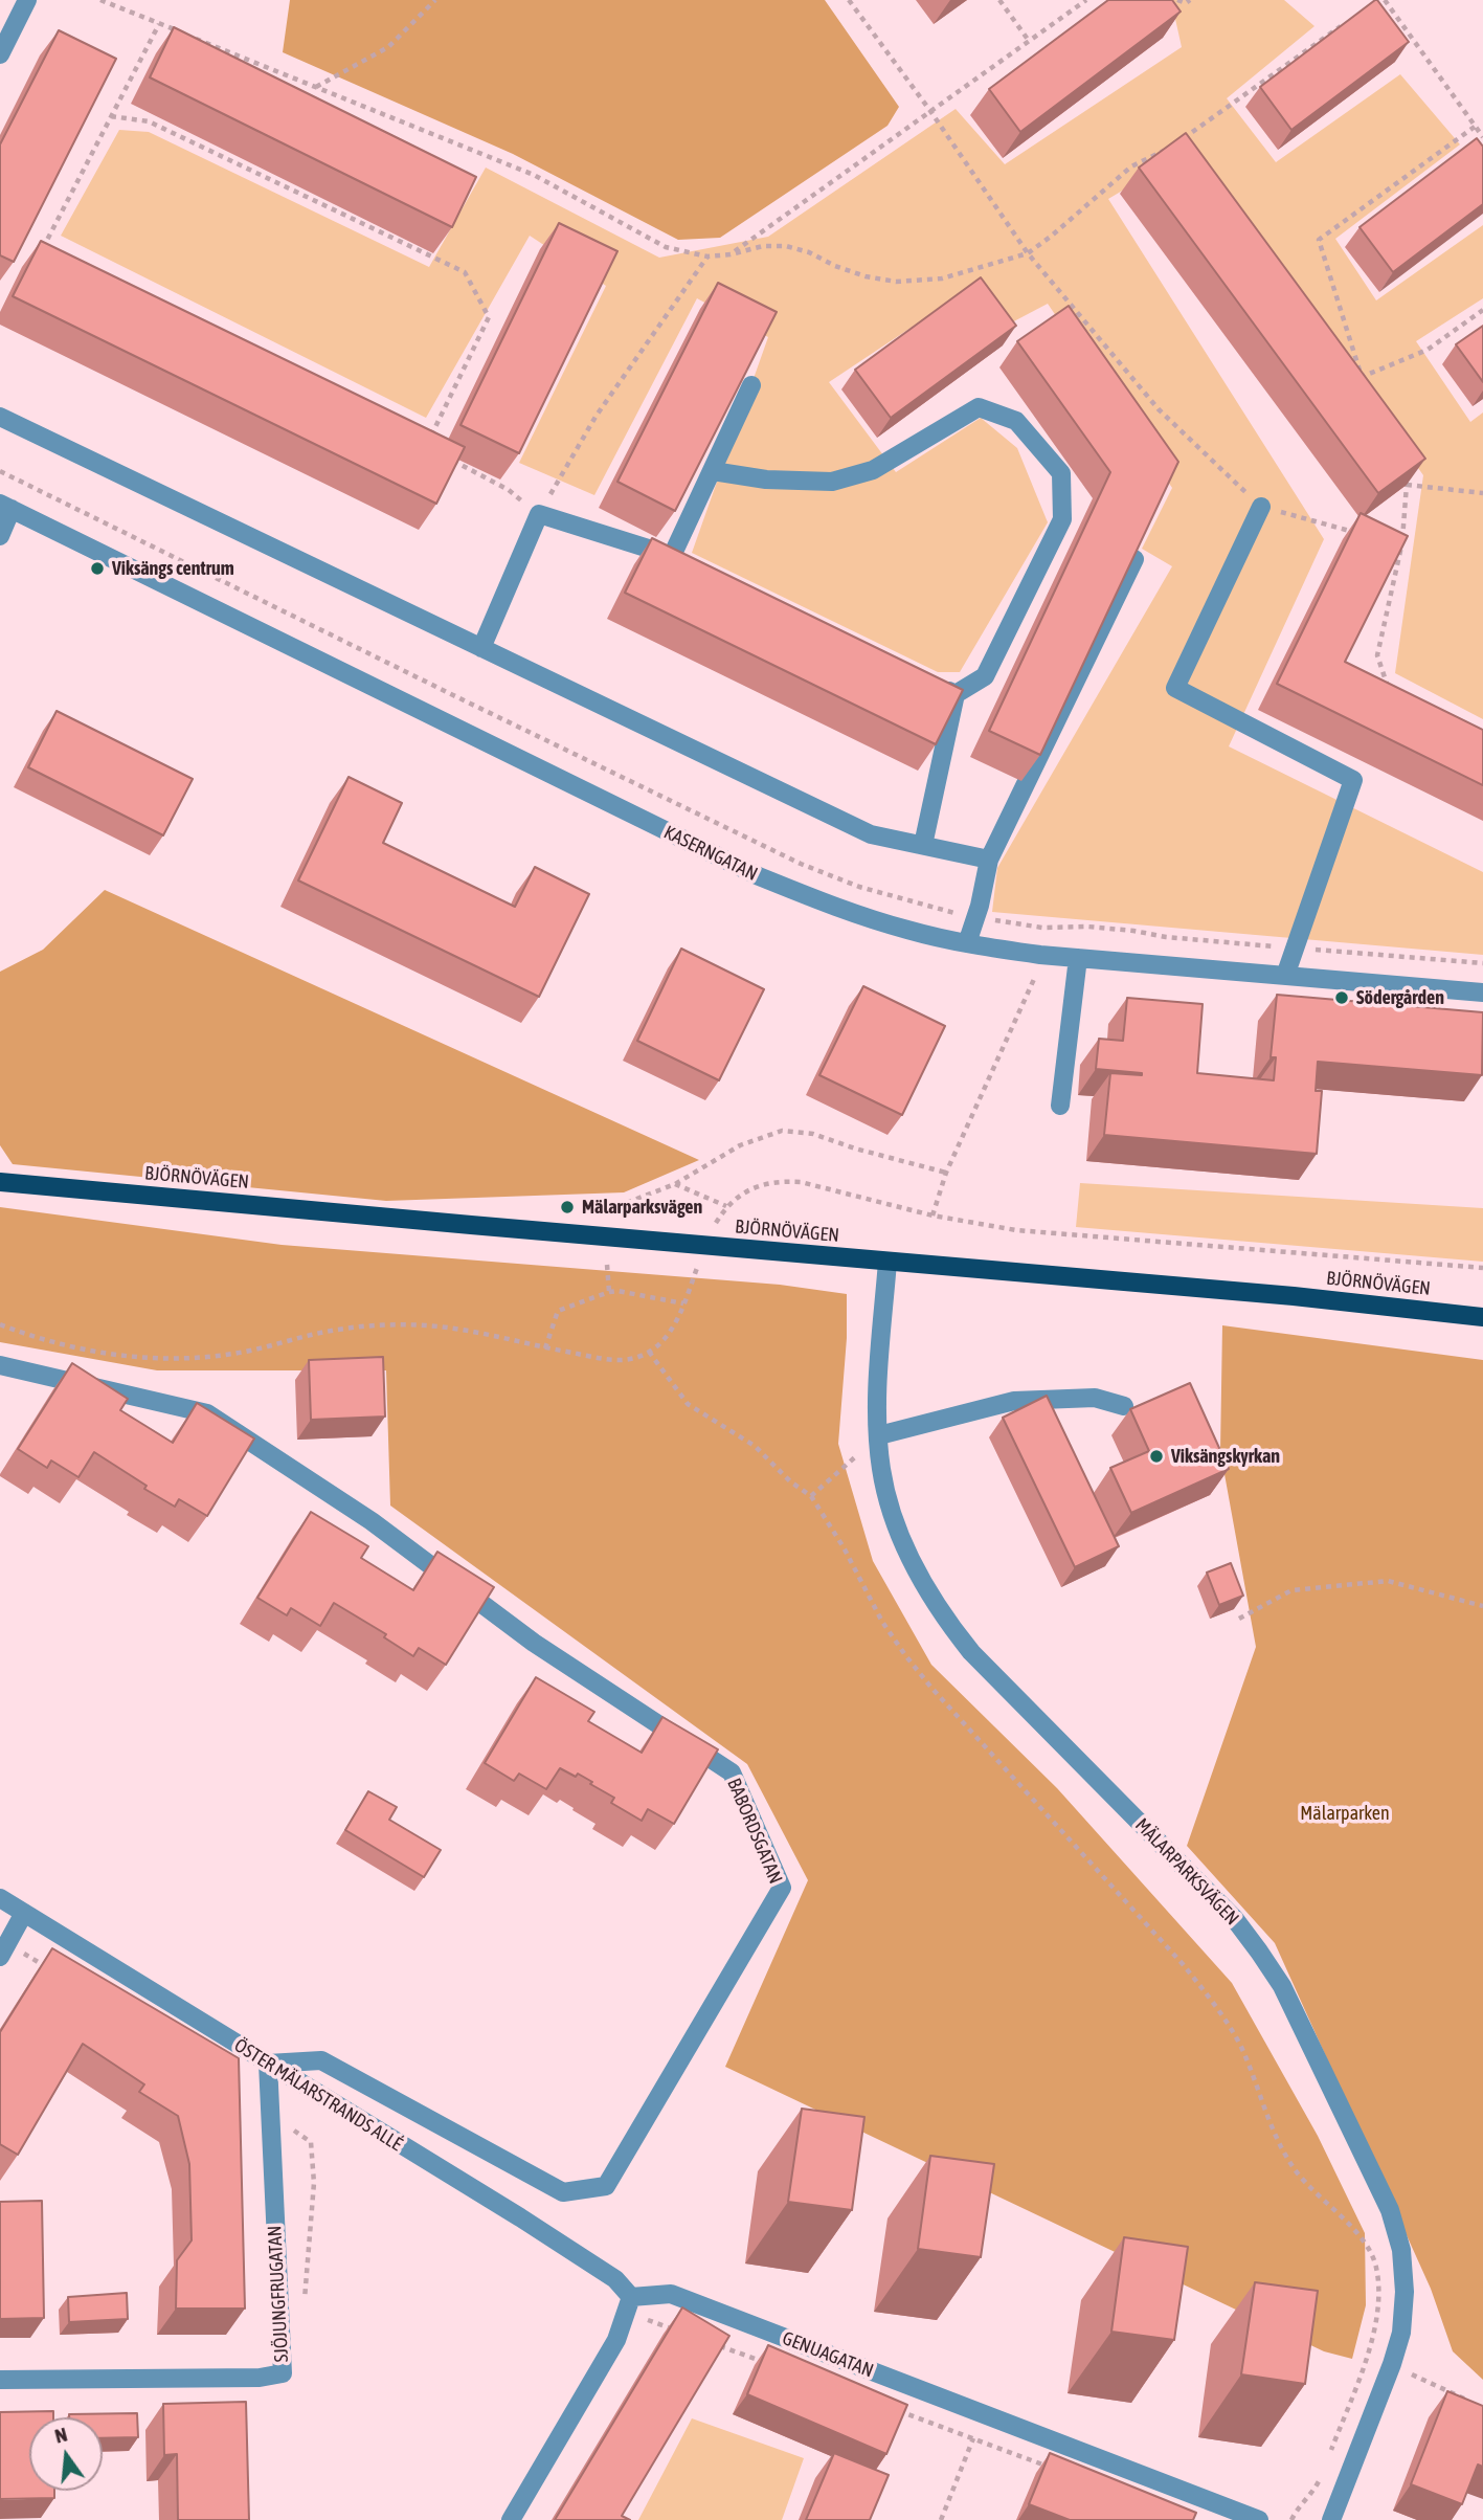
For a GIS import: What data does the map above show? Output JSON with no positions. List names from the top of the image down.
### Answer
{
  "streets": {
    "main road": ["BJÖRNÖVÄGEN"],
    "street": [
      "KASERNGATAN",
      "BABORDSGATAN",
      "MÄLARPARKSVÄGEN",
      "ÖSTER MÄLARSTRANDS ALLÉ",
      "SJÖJUNGFRUGATAN",
      "GENUAGATAN"
    ]
  },
  "crossings": [
    ["BJÖRNÖVÄGEN", "MÄLARPARKSVÄGEN"],
    ["BABORDSGATAN", "ÖSTER MÄLARSTRANDS ALLÉ"],
    ["BABORDSGATAN", "SJÖJUNGFRUGATAN"],
    ["ÖSTER MÄLARSTRANDS ALLÉ", "SJÖJUNGFRUGATAN"],
    ["ÖSTER MÄLARSTRANDS ALLÉ", "GENUAGATAN"]
  ],
  "parks": ["Mälarparken"],
  "places": [
    "Viksängs centrum",
    "Södergården",
    "Mälarparksvägen",
    "Viksängskyrkan"
  ],
  "north": "top"
}
